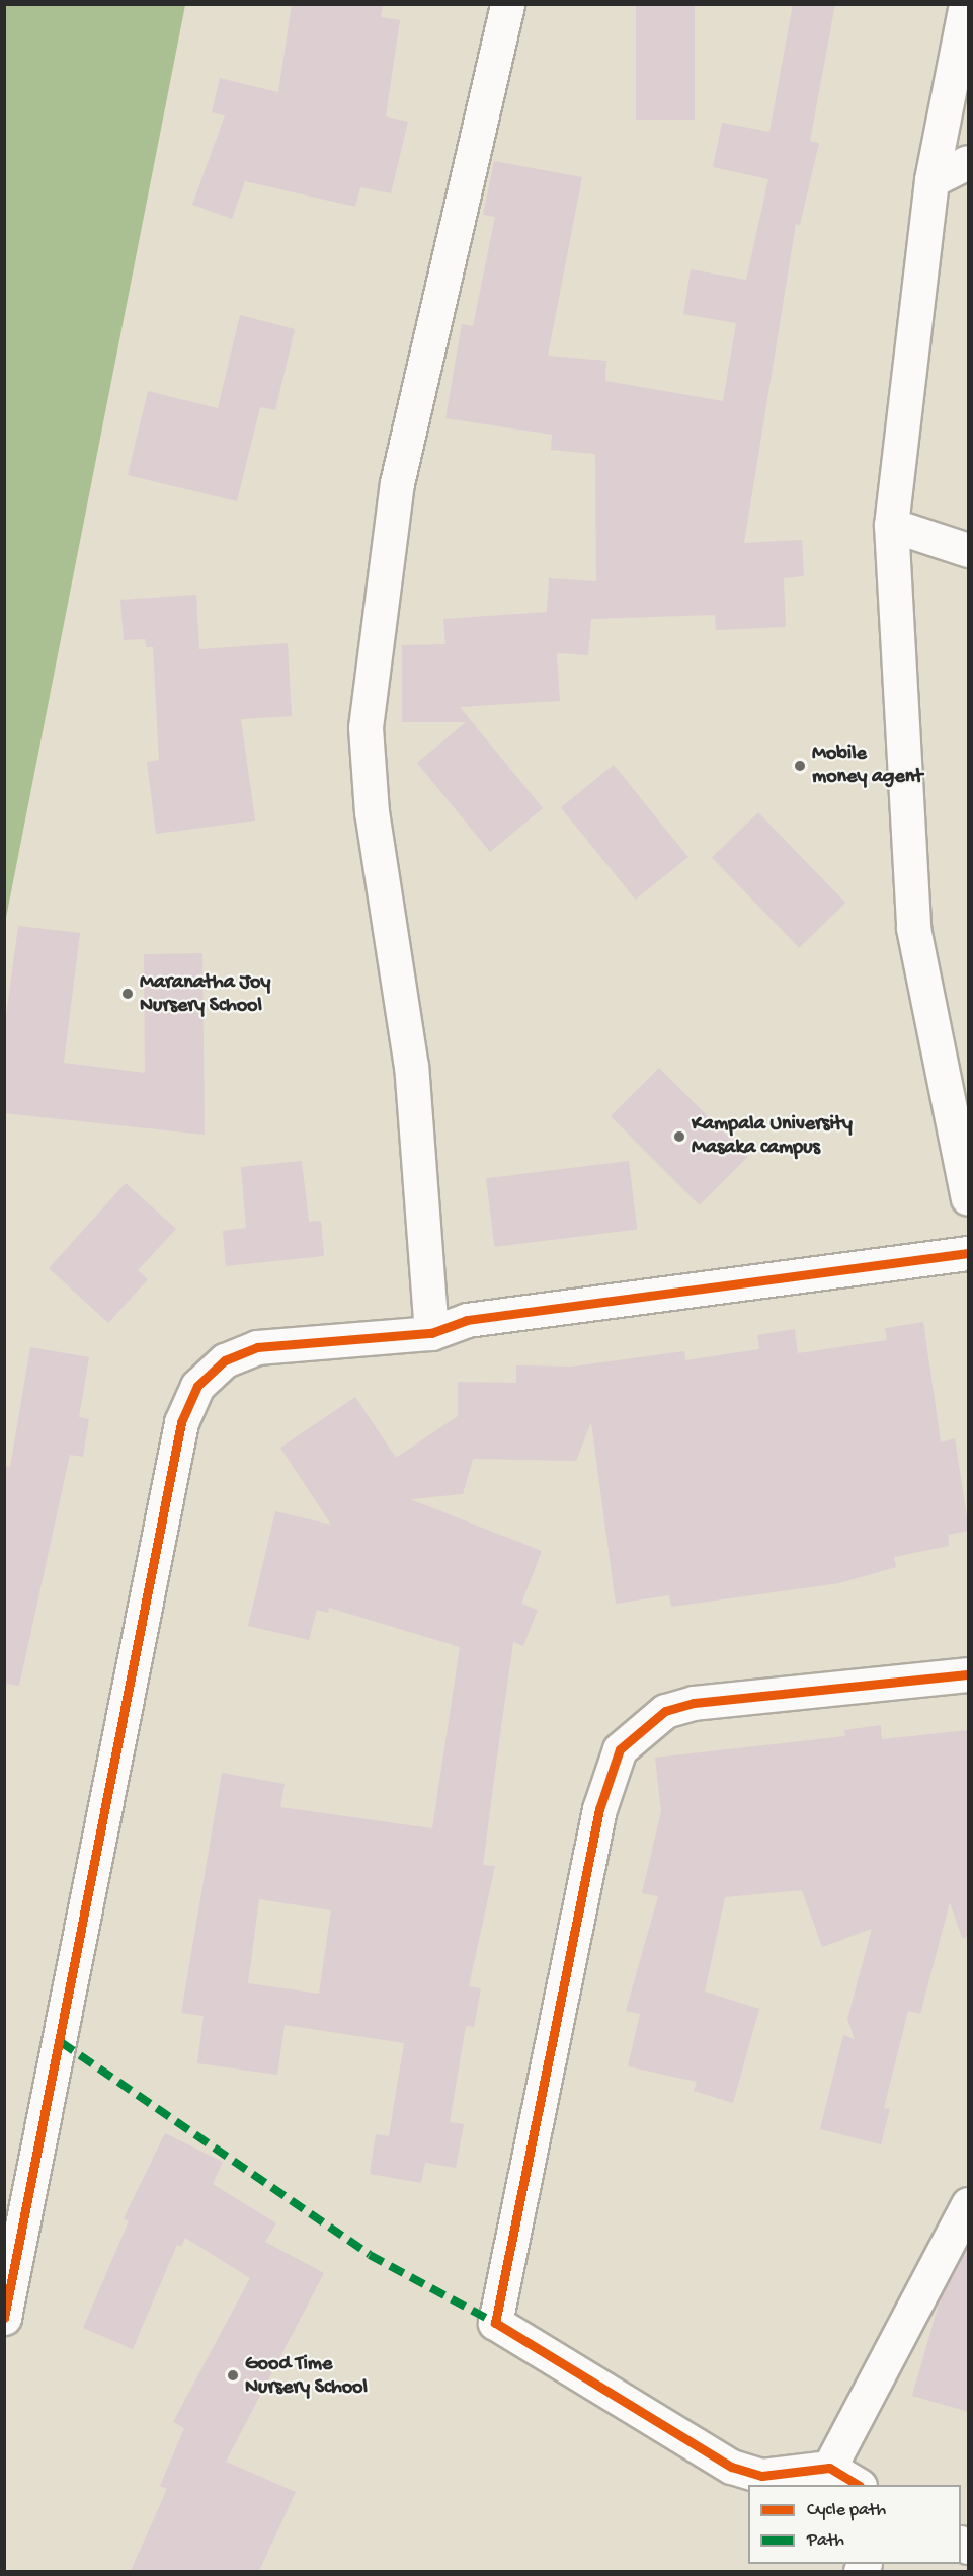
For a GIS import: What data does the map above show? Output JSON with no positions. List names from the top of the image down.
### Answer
{
  "places": [
    "Mobile money agent",
    "Maranatha Joy Nursery School",
    "Kampala University Masaka campus",
    "Good Time Nursery School"
  ],
  "legend": ["Cycle path", "Path"]
}
